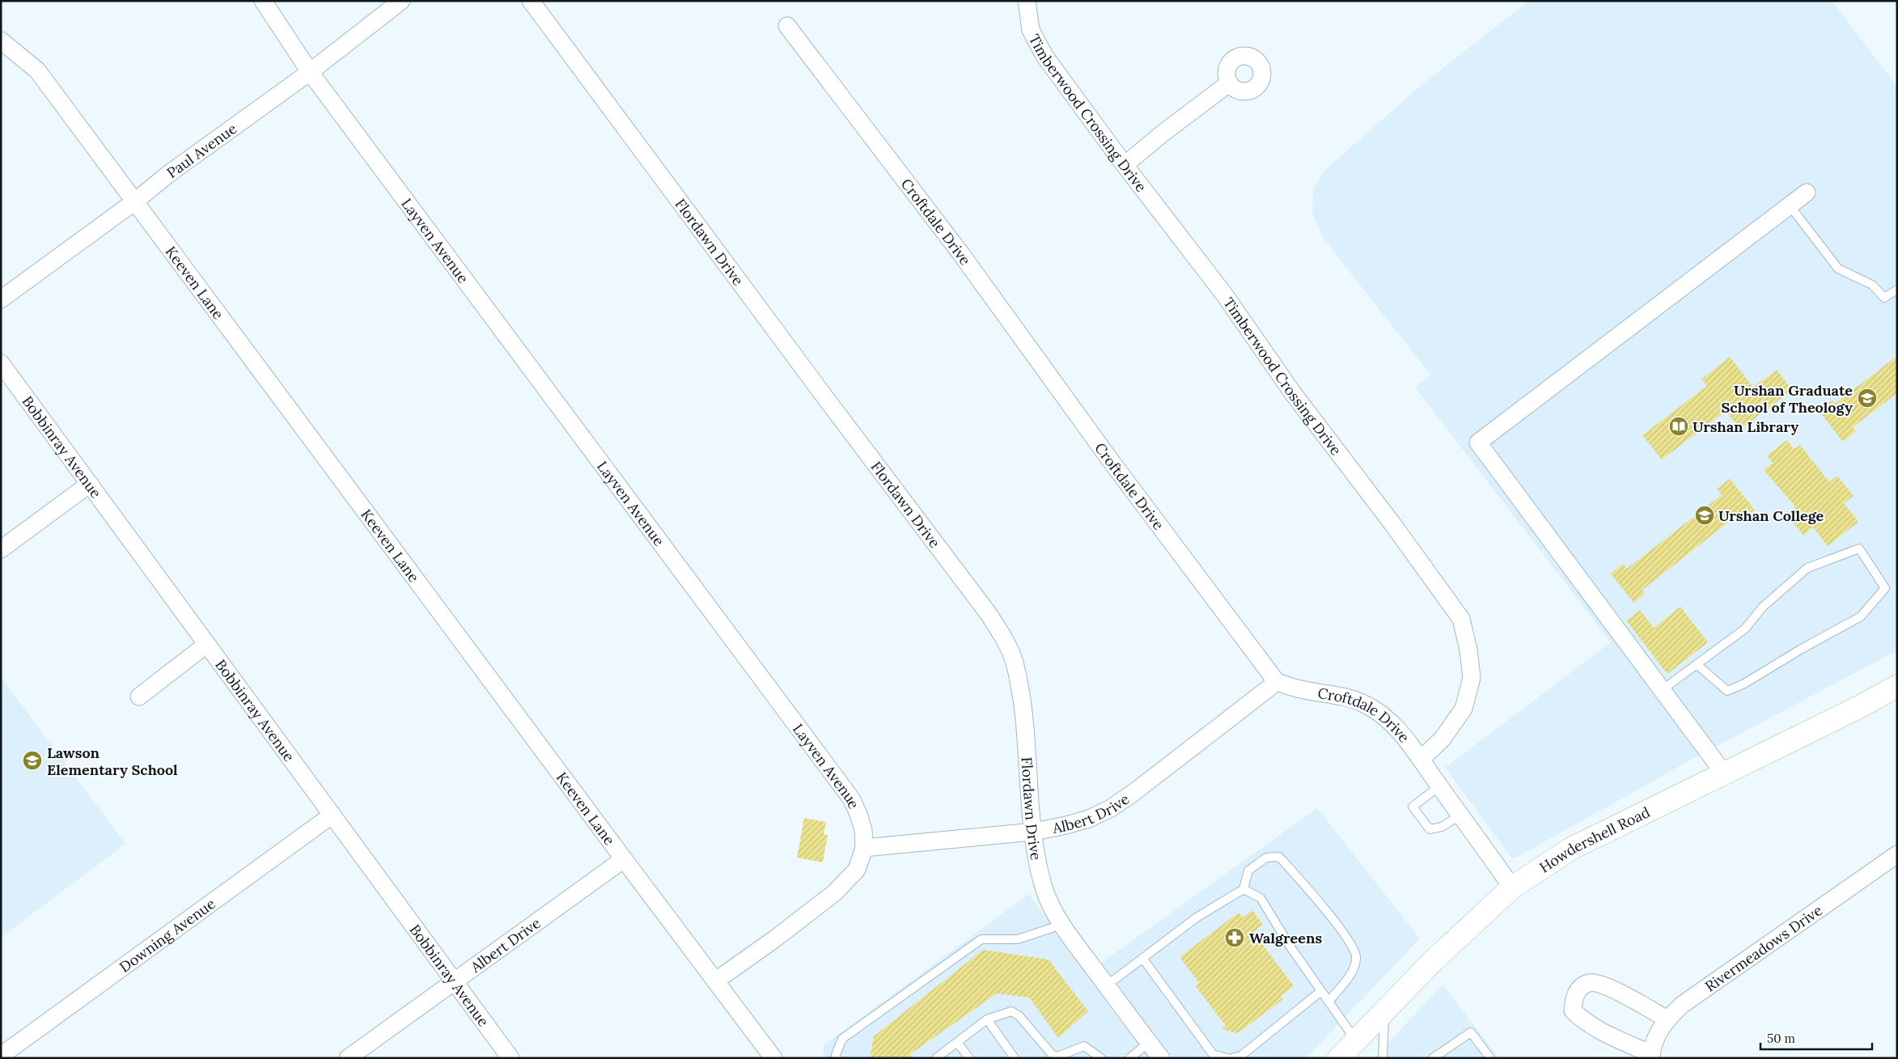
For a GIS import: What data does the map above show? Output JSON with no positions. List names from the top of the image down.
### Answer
{
  "streets": {
    "main road": ["Howdershell Road"],
    "street": [
      "Timberwood Crossing Drive",
      "Paul Avenue",
      "Croftdale Drive",
      "Layven Avenue",
      "Flordawn Drive",
      "Keeven Lane",
      "Bobbinray Avenue",
      "Albert Drive",
      "Downing Avenue",
      "Rivermeadows Drive"
    ]
  },
  "crossings": [
    ["Timberwood Crossing Drive", "Croftdale Drive"],
    ["Paul Avenue", "Layven Avenue"],
    ["Paul Avenue", "Keeven Lane"],
    ["Croftdale Drive", "Albert Drive"],
    ["Croftdale Drive", "Howdershell Road"],
    ["Layven Avenue", "Keeven Lane"],
    ["Layven Avenue", "Albert Drive"],
    ["Flordawn Drive", "Albert Drive"],
    ["Keeven Lane", "Albert Drive"],
    ["Bobbinray Avenue", "Albert Drive"],
    ["Bobbinray Avenue", "Downing Avenue"]
  ],
  "places": {
    "school or university": ["Urshan Graduate School of Theology", "Urshan College", "Lawson Elementary School"],
    "library": ["Urshan Library"],
    "pharmacy": ["Walgreens"]
  },
  "scale_bar": "50 m"
}
